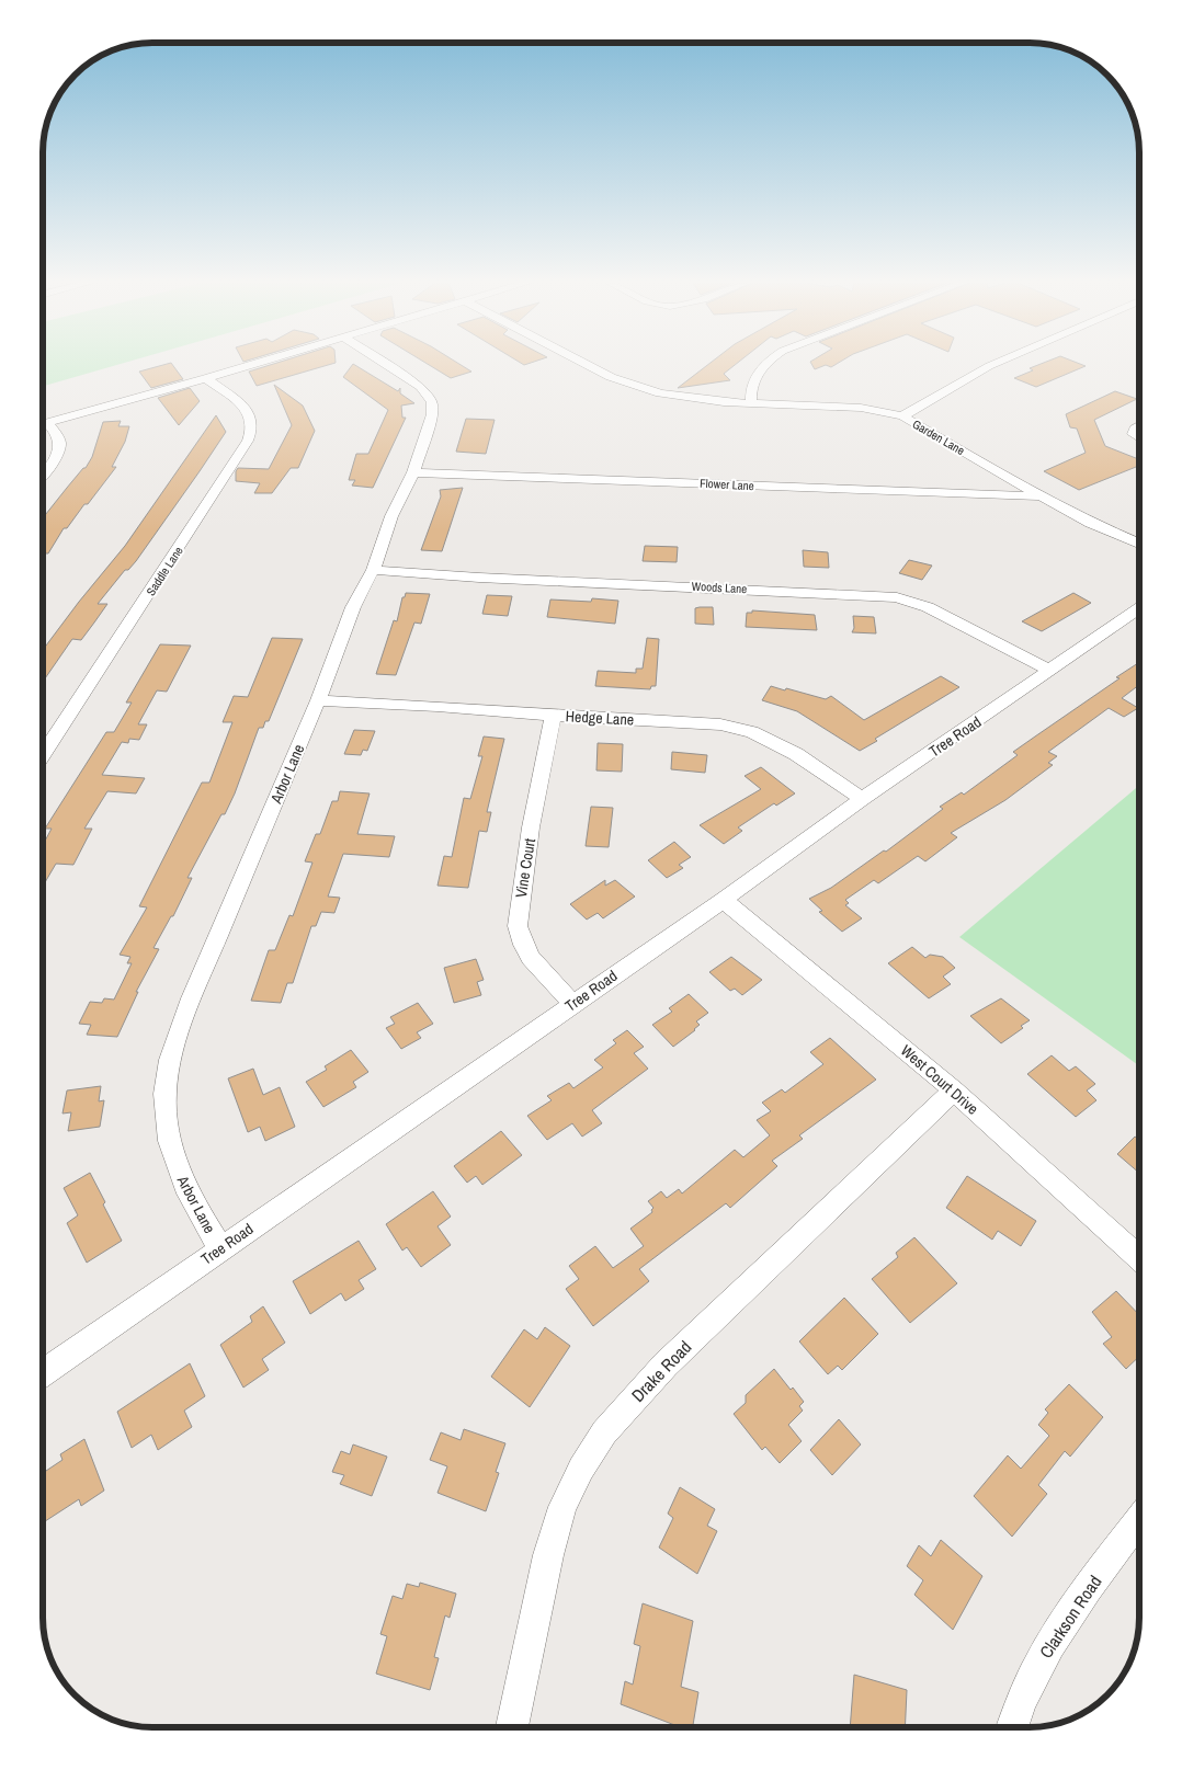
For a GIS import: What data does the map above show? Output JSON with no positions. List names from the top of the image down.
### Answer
{
  "streets": {
    "street": [
      "Garden Lane",
      "Flower Lane",
      "Saddle Lane",
      "Woods Lane",
      "Hedge Lane",
      "Tree Road",
      "Arbor Lane",
      "Vine Court",
      "West Court Drive",
      "Drake Road",
      "Clarkson Road"
    ]
  },
  "crossings": [
    ["Garden Lane", "Flower Lane"],
    ["Flower Lane", "Arbor Lane"],
    ["Woods Lane", "Tree Road"],
    ["Woods Lane", "Arbor Lane"],
    ["Hedge Lane", "Tree Road"],
    ["Hedge Lane", "Arbor Lane"],
    ["Hedge Lane", "Vine Court"],
    ["Tree Road", "Arbor Lane"],
    ["Tree Road", "Vine Court"],
    ["Tree Road", "West Court Drive"],
    ["West Court Drive", "Drake Road"]
  ]
}
